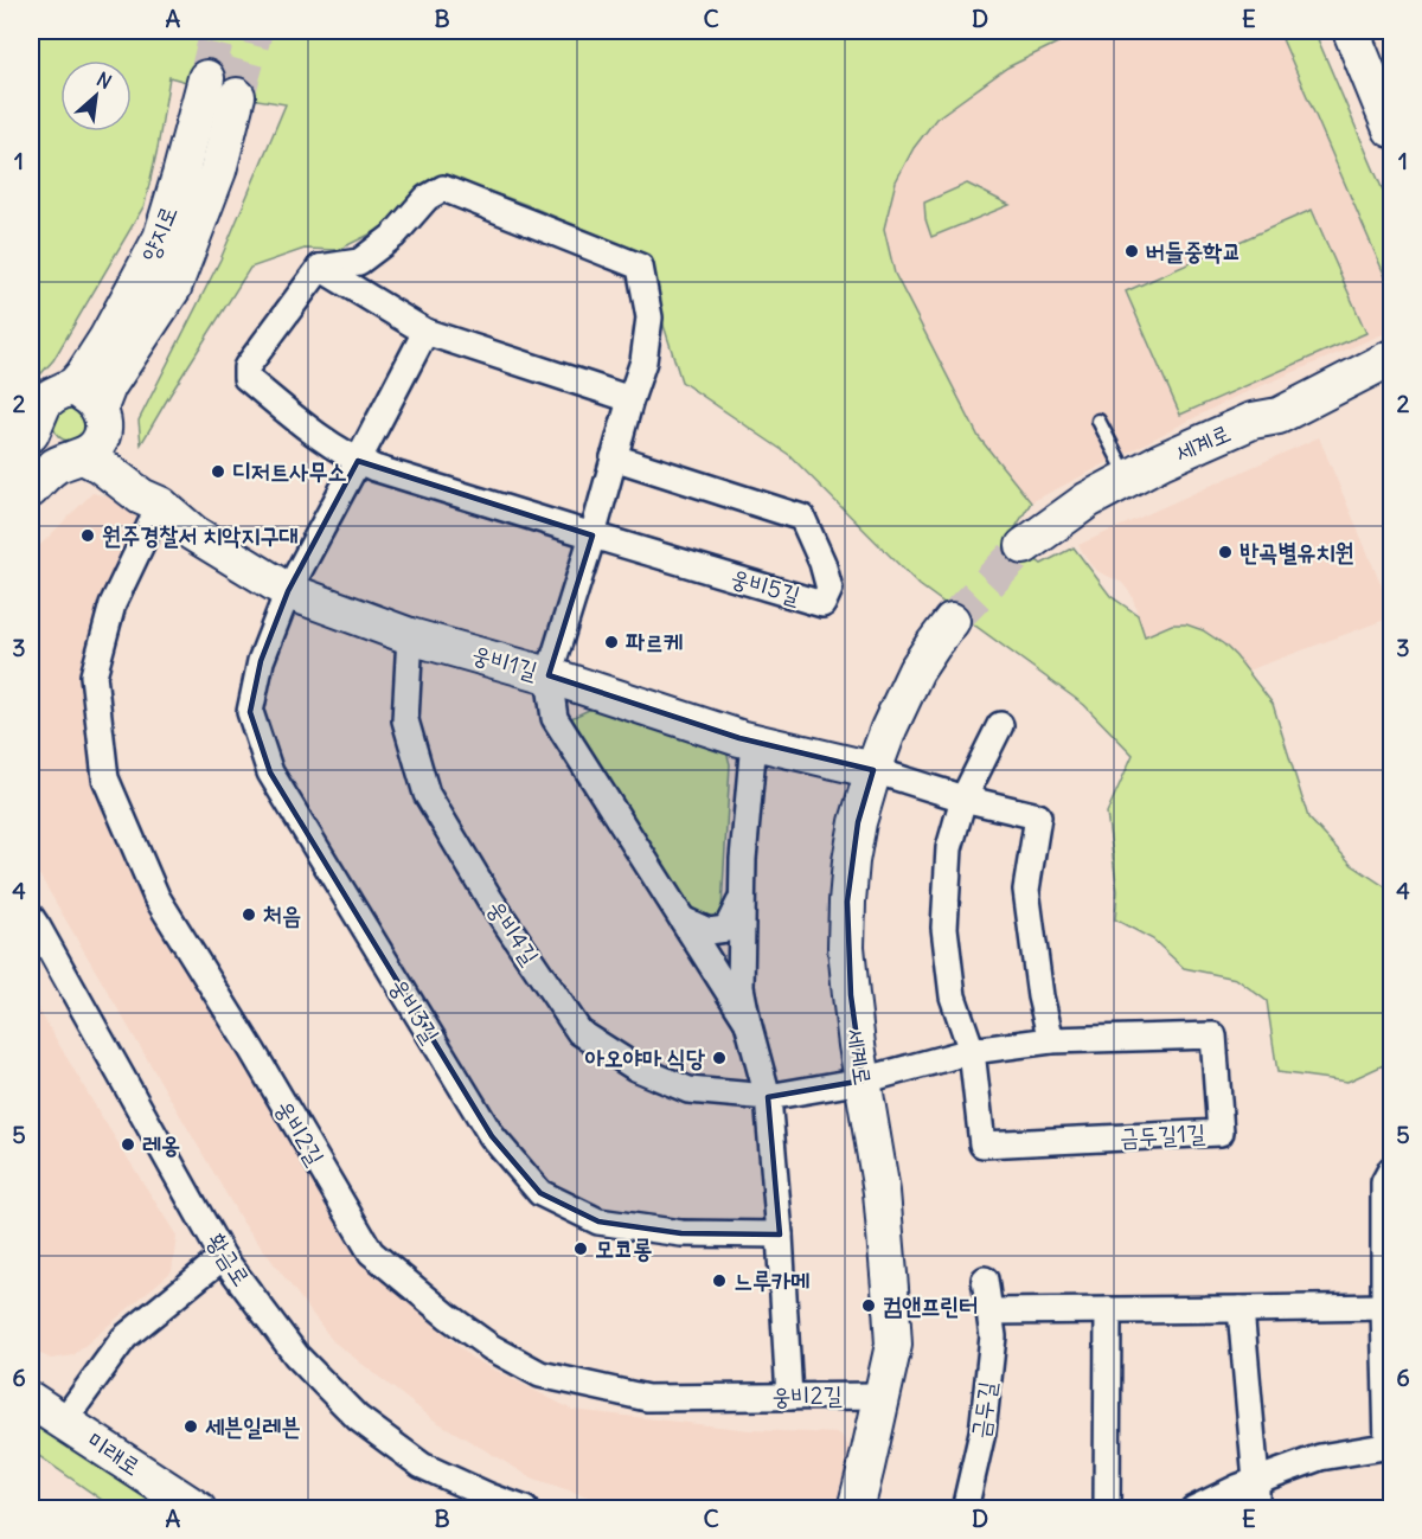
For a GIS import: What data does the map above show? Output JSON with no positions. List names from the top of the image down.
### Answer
{
  "streets": {
    "street": [
      "양지로",
      "세계로",
      "웅비5길",
      "웅비1길",
      "웅비4길",
      "웅비3길",
      "웅비2길",
      "금두길1길",
      "황금로",
      "금두길",
      "미래로"
    ]
  },
  "crossings": [
    ["양지로", "웅비1길"],
    ["세계로", "웅비1길"],
    ["세계로", "웅비4길"],
    ["세계로", "웅비2길"],
    ["세계로", "금두길1길"],
    ["웅비1길", "웅비4길"],
    ["웅비1길", "웅비3길"],
    ["웅비1길", "웅비2길"],
    ["웅비4길", "금두길1길"]
  ],
  "places": [
    "버들중학교",
    "디저트사무소",
    "원주경찰서 치악지구대",
    "반곡별유치원",
    "파르케",
    "처음",
    "아오야마 식당",
    "레옹",
    "모코롱",
    "느루카메",
    "컴앤프린터",
    "세븐일레븐"
  ],
  "north": "top right",
  "grid": {
    "columns": [
      "A",
      "B",
      "C",
      "D",
      "E"
    ],
    "rows": [
      "1",
      "2",
      "3",
      "4",
      "5",
      "6"
    ]
  }
}
